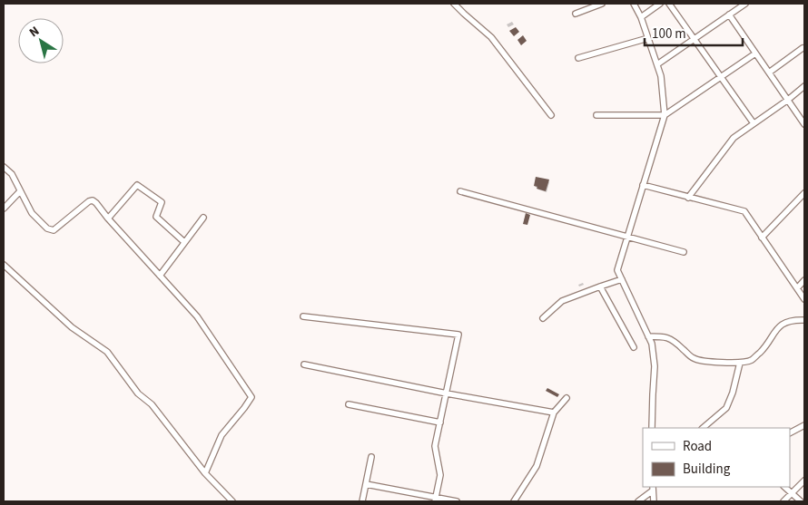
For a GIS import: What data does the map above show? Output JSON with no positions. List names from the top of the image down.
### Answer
{
  "legend": ["Road", "Building"],
  "scale_bar": "100 m",
  "north": "top left"
}
